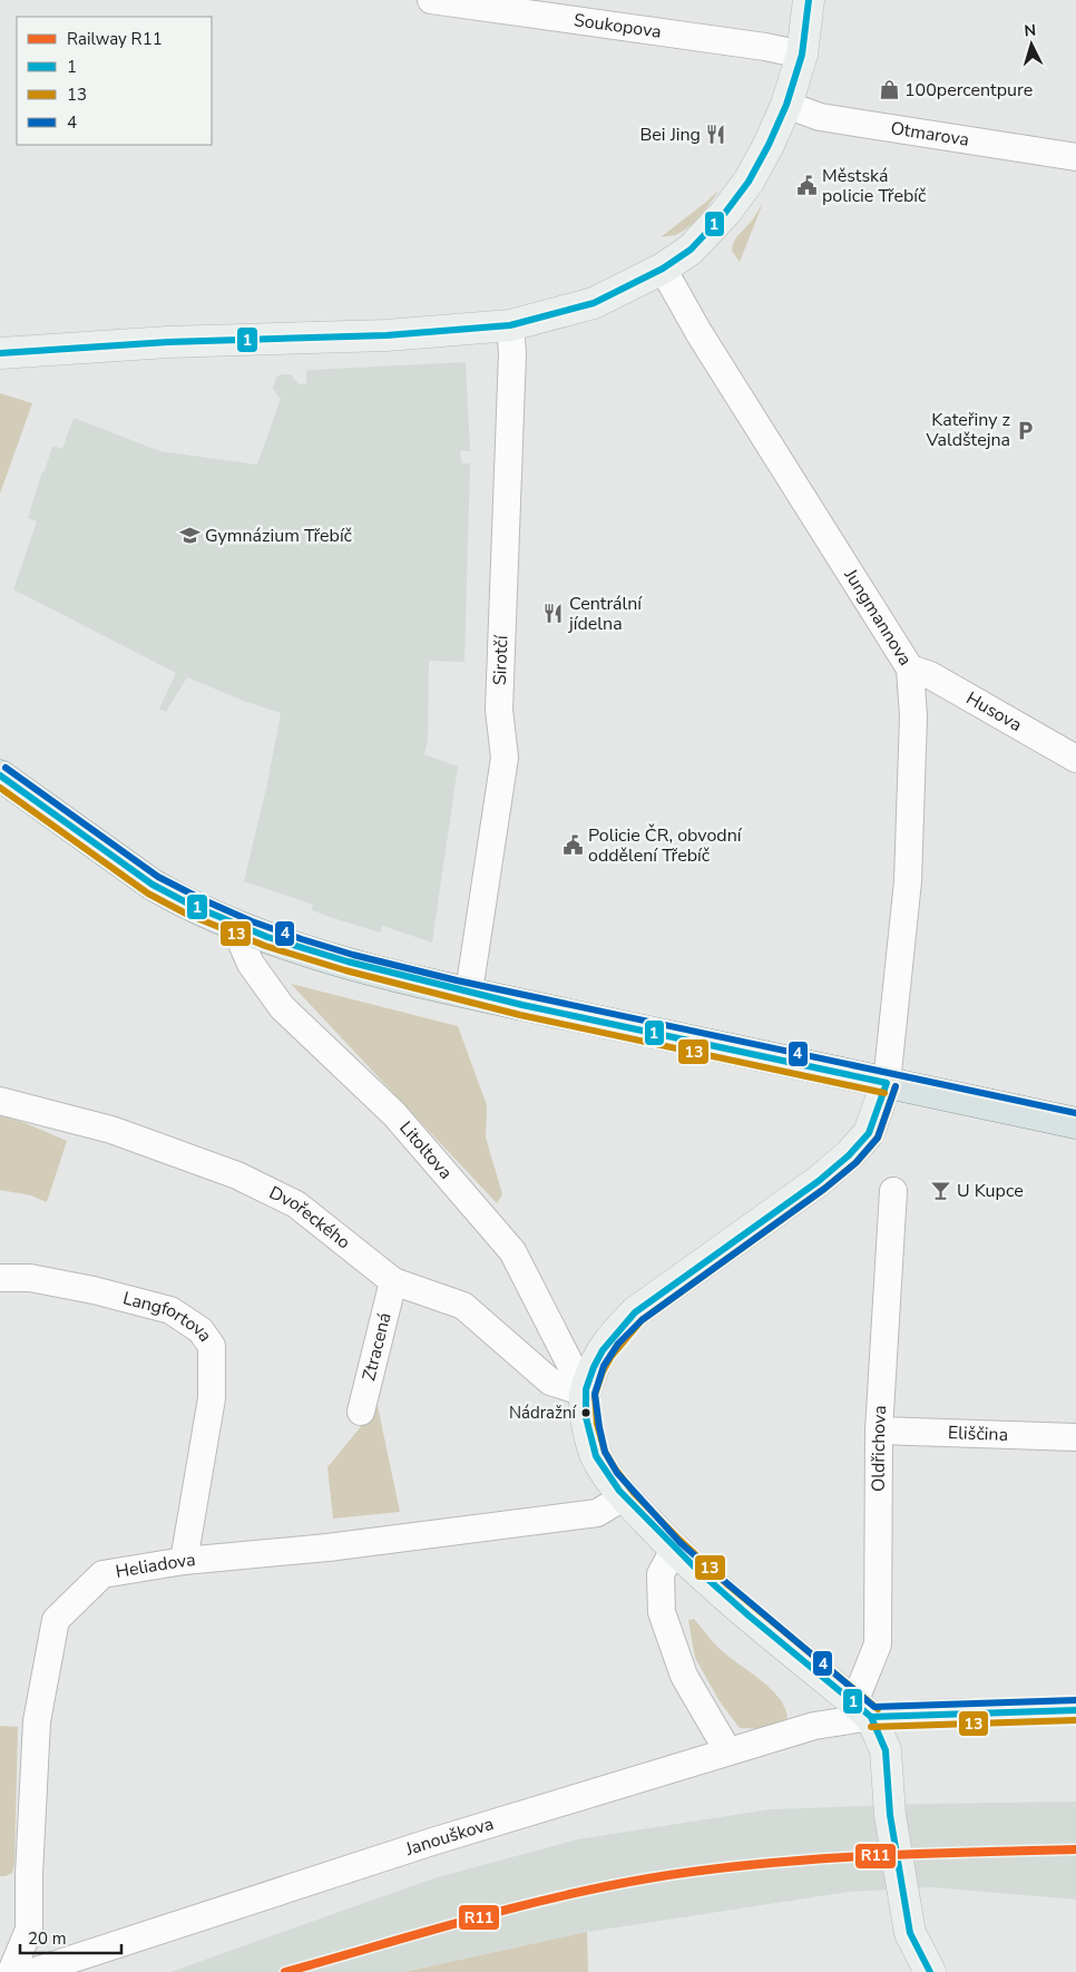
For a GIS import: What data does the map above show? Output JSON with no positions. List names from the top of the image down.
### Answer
{
  "streets": {
    "street": [
      "Soukopova",
      "Otmarova",
      "Jungmannova",
      "Sirotčí",
      "Husova",
      "Litoltova",
      "Dvořeckého",
      "Langfortova",
      "Ztracená",
      "Eliščina",
      "Oldřichova",
      "Heliadova",
      "Janouškova"
    ]
  },
  "crossings": [
    ["Jungmannova", "Husova"],
    ["Litoltova", "Dvořeckého"],
    ["Dvořeckého", "Ztracená"],
    ["Langfortova", "Heliadova"],
    ["Eliščina", "Oldřichova"],
    ["Oldřichova", "Janouškova"]
  ],
  "places": {
    "shop": ["100percentpure"],
    "restaurant": ["Bei Jing", "Centrální jídelna"],
    "public building": ["Městská policie Třebíč", "Policie ČR, obvodní oddělení Třebíč"],
    "parking": ["Kateřiny z Valdštejna"],
    "school or university": ["Gymnázium Třebíč"],
    "bar": ["U Kupce"],
    "other": ["Nádražní"]
  },
  "lines": [
    "transit line 1",
    "transit line 4",
    "transit line 13",
    "rail line R11"
  ],
  "legend": [
    "Railway R11",
    "1",
    "13",
    "4"
  ],
  "scale_bar": "20 m",
  "north": "top"
}
